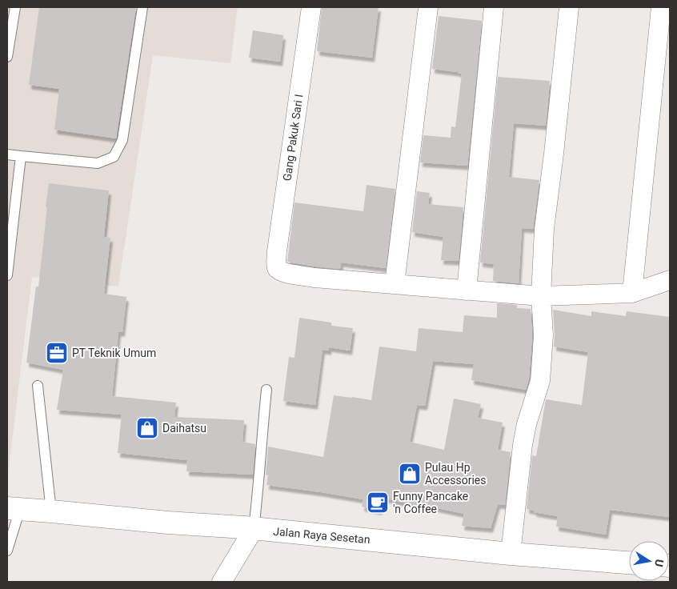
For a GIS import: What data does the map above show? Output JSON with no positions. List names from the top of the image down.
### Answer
{
  "streets": {
    "main road": ["Jalan Raya Sesetan"],
    "street": ["Gang Pakuk Sari I"]
  },
  "places": {
    "office": ["PT Teknik Umum"],
    "shop": ["Daihatsu", "Pulau Hp Accessories"],
    "cafe": ["Funny Pancake 'n Coffee"]
  },
  "north": "right"
}
